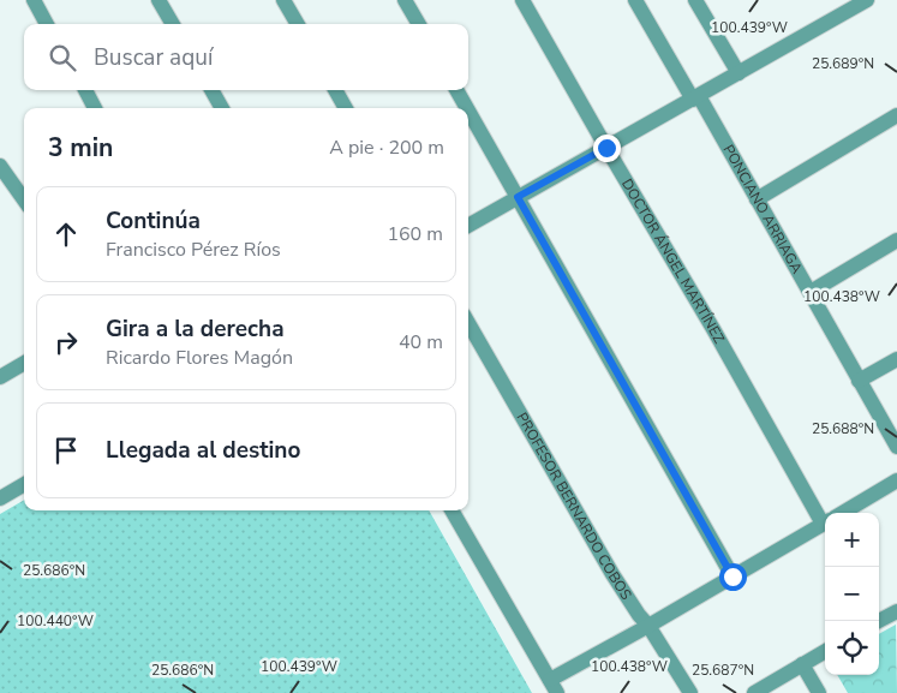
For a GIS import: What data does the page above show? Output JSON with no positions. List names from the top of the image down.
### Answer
{
  "streets": {
    "street": ["PONCIANO ARRIAGA", "DOCTOR ÁNGEL MARTÍNEZ", "PROFESOR BERNARDO COBOS"]
  },
  "page": {
    "search": "Buscar aquí",
    "heading": ["3 min", "A pie · 200 m"],
    "list": [
      ["Continúa", "Francisco Pérez Ríos", "160 m"],
      ["Gira a la derecha", "Ricardo Flores Magón", "40 m"],
      "Llegada al destino"
    ],
    "map_buttons": ["+", "−"]
  },
  "coordinates": [
    "100.439°W",
    "25.689°N",
    "100.438°W",
    "25.688°N",
    "25.686°N",
    "100.440°W",
    "25.687°N"
  ]
}
